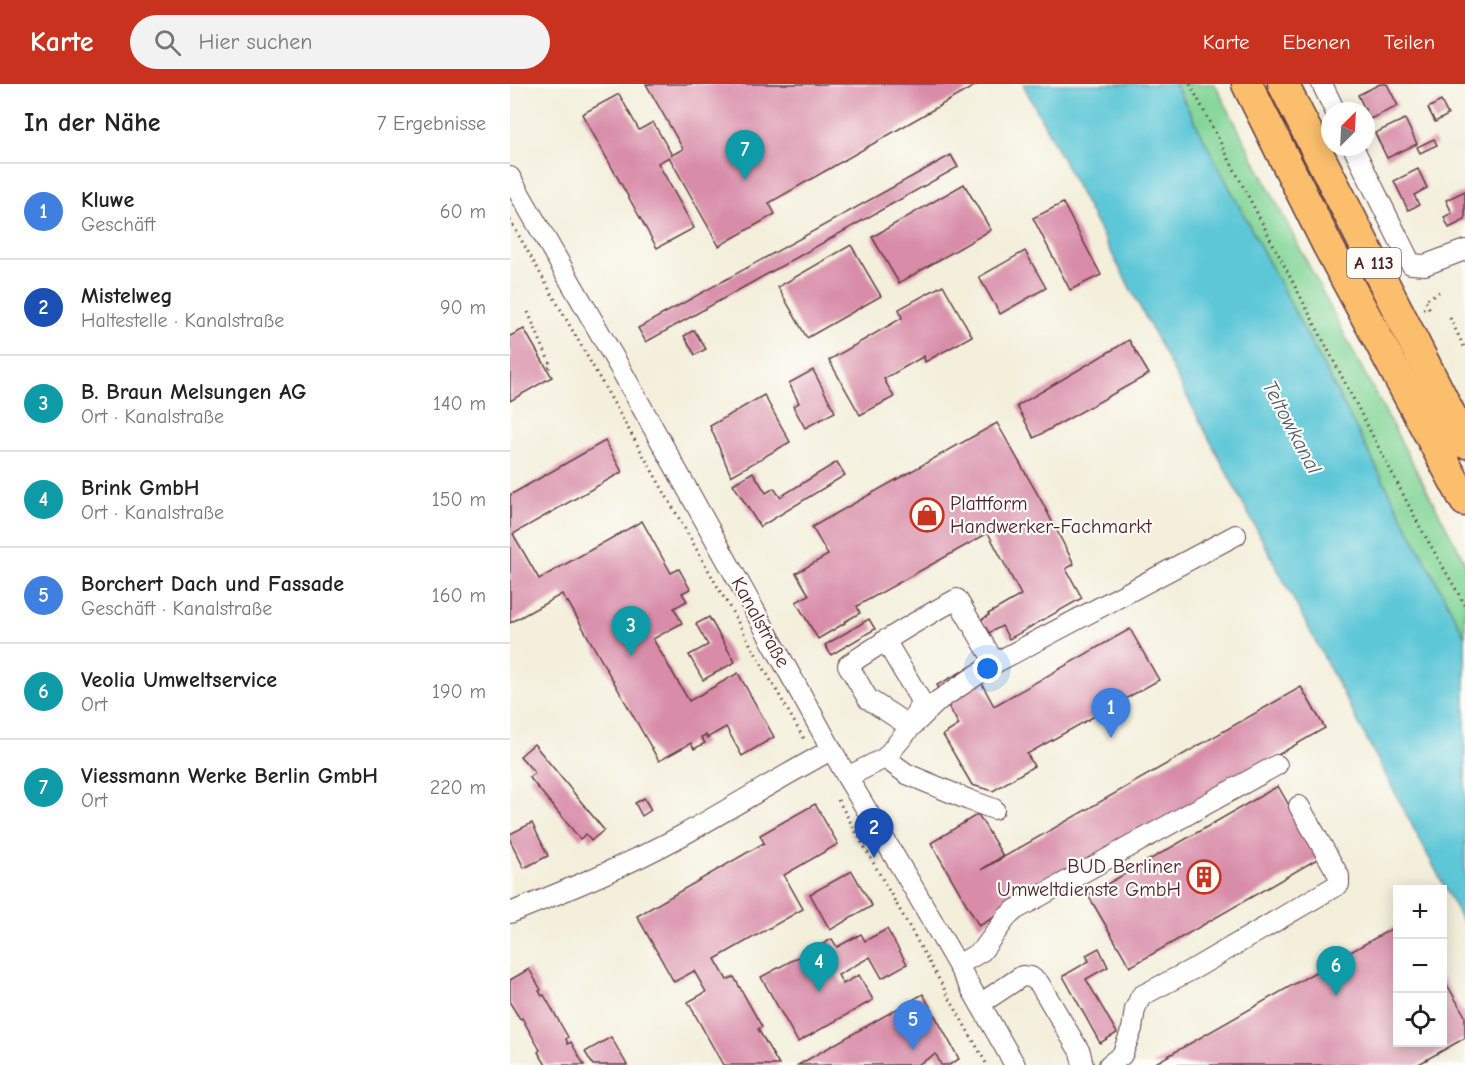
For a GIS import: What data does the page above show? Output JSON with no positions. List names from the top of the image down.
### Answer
{
  "streets": {
    "highway": ["A 113"],
    "street": ["Kanalstraße"]
  },
  "water": ["Teltowkanal"],
  "places": {
    "shop": ["Plattform Handwerker-Fachmarkt"],
    "building": ["BUD Berliner Umweltdienste GmbH"]
  },
  "north": "top right",
  "page": {
    "header": "Karte",
    "search": "Hier suchen",
    "nav": ["Karte", "Ebenen", "Teilen"],
    "heading": ["In der Nähe", "7 Ergebnisse"],
    "pins": [
      "7",
      "3",
      "1",
      "2",
      "4",
      "6",
      "5"
    ],
    "list": [
      {
        "mark": "1",
        "name": "Kluwe",
        "note": "Geschäft",
        "value": "60 m"
      },
      {
        "mark": "2",
        "name": "Mistelweg",
        "note": "Haltestelle · Kanalstraße",
        "value": "90 m"
      },
      {
        "mark": "3",
        "name": "B. Braun Melsungen AG",
        "note": "Ort · Kanalstraße",
        "value": "140 m"
      },
      {
        "mark": "4",
        "name": "Brink GmbH",
        "note": "Ort · Kanalstraße",
        "value": "150 m"
      },
      {
        "mark": "5",
        "name": "Borchert Dach und Fassade",
        "note": "Geschäft · Kanalstraße",
        "value": "160 m"
      },
      {
        "mark": "6",
        "name": "Veolia Umweltservice",
        "note": "Ort",
        "value": "190 m"
      },
      {
        "mark": "7",
        "name": "Viessmann Werke Berlin GmbH",
        "note": "Ort",
        "value": "220 m"
      }
    ],
    "map_buttons": ["+", "−"]
  }
}
